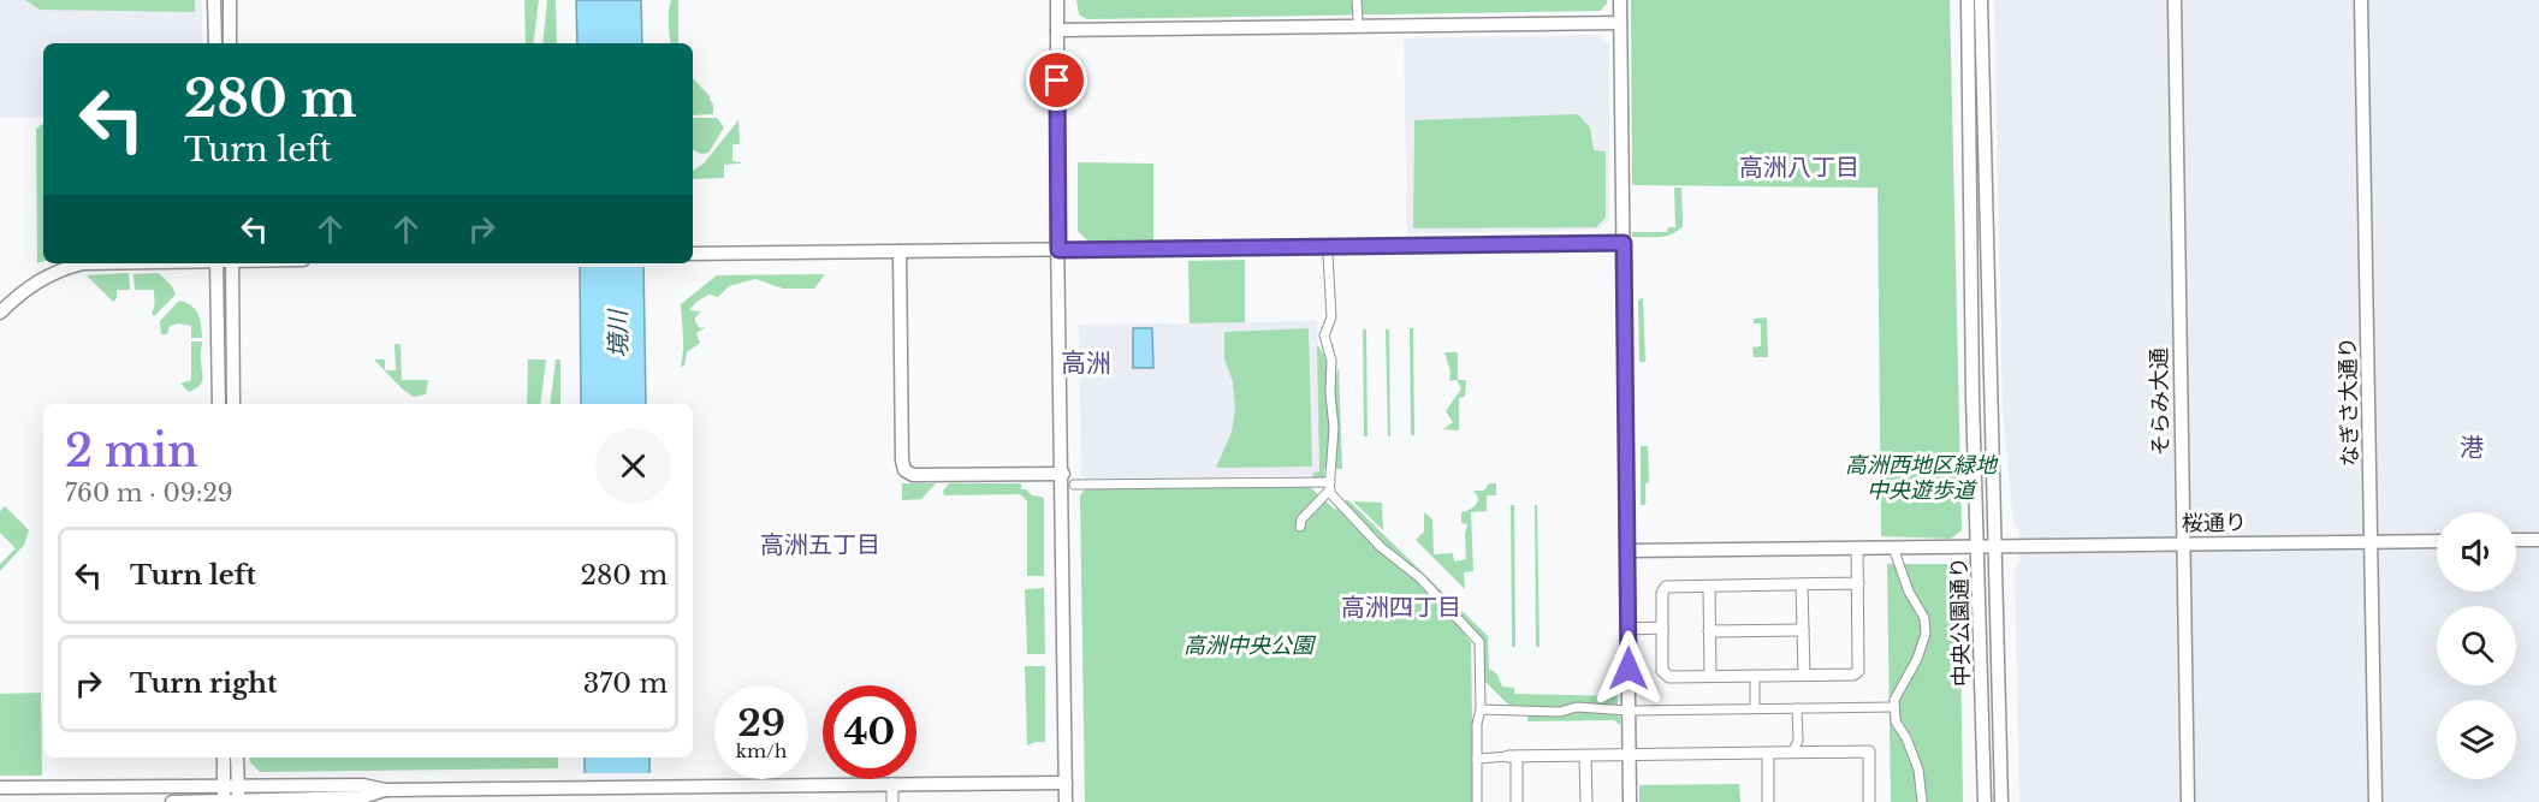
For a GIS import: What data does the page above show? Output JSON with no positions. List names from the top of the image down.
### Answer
{
  "streets": {
    "street": [
      "そらみ大通",
      "なぎさ大通り",
      "桜通り",
      "中央公園通り"
    ]
  },
  "crossings": [
    ["そらみ大通", "桜通り"],
    ["なぎさ大通り", "桜通り"],
    ["桜通り", "中央公園通り"]
  ],
  "districts": [
    "高洲八丁目",
    "高洲",
    "港",
    "高洲五丁目",
    "高洲四丁目"
  ],
  "water": ["境川"],
  "parks": ["高洲西地区緑地 中央遊歩道", "高洲中央公園"],
  "page": {
    "turn": ["280 m", "Turn left"],
    "heading": ["2 min", "760 m · 09:29"],
    "list": [
      {
        "name": "Turn left",
        "value": "280 m"
      },
      {
        "name": "Turn right",
        "value": "370 m"
      }
    ],
    "speed": "29 km/h",
    "limit": "40"
  }
}
